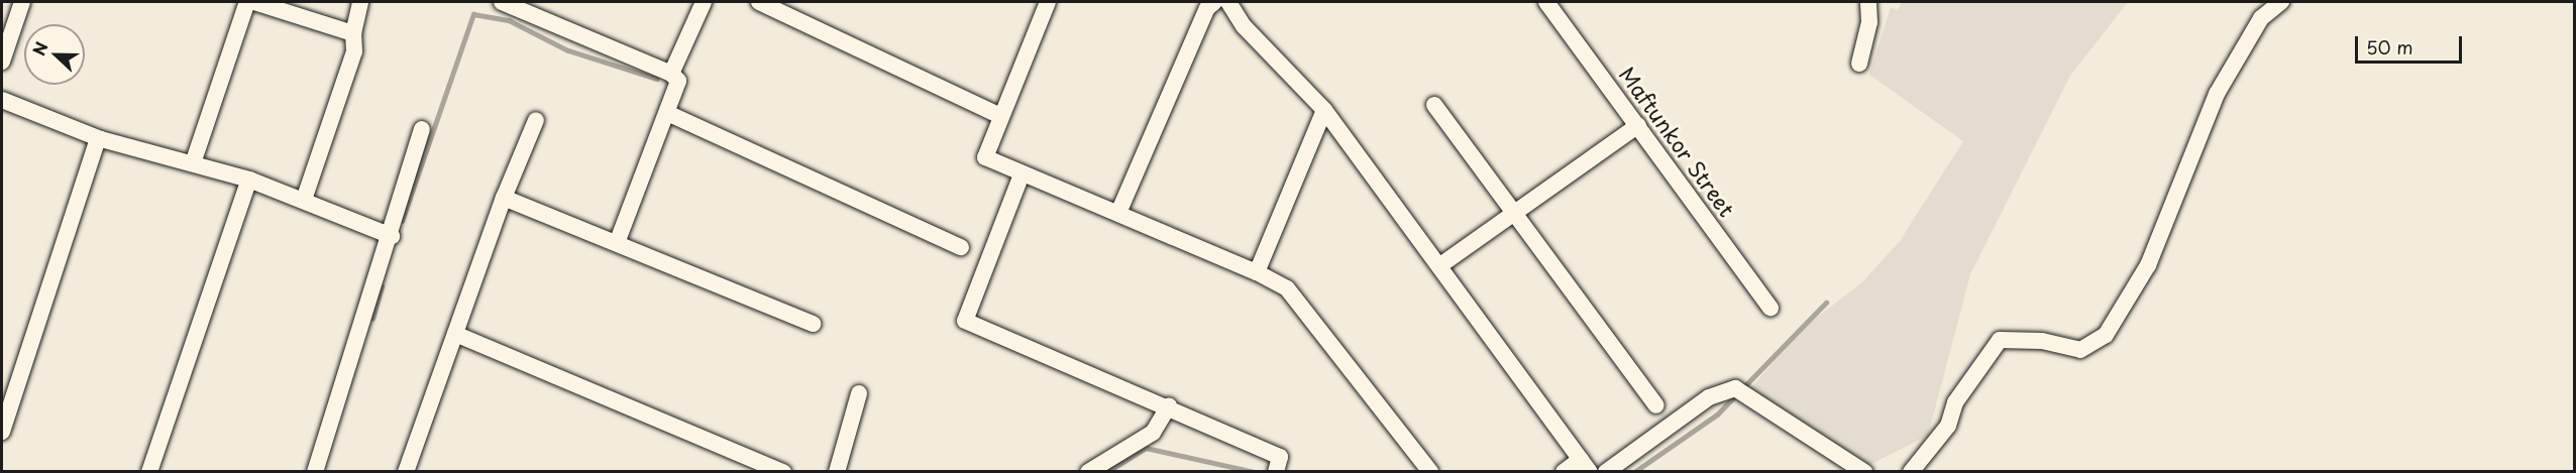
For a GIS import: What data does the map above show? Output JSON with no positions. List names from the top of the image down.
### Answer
{
  "streets": {
    "street": ["Maftunkor Street"]
  },
  "scale_bar": "50 m",
  "north": "left"
}
